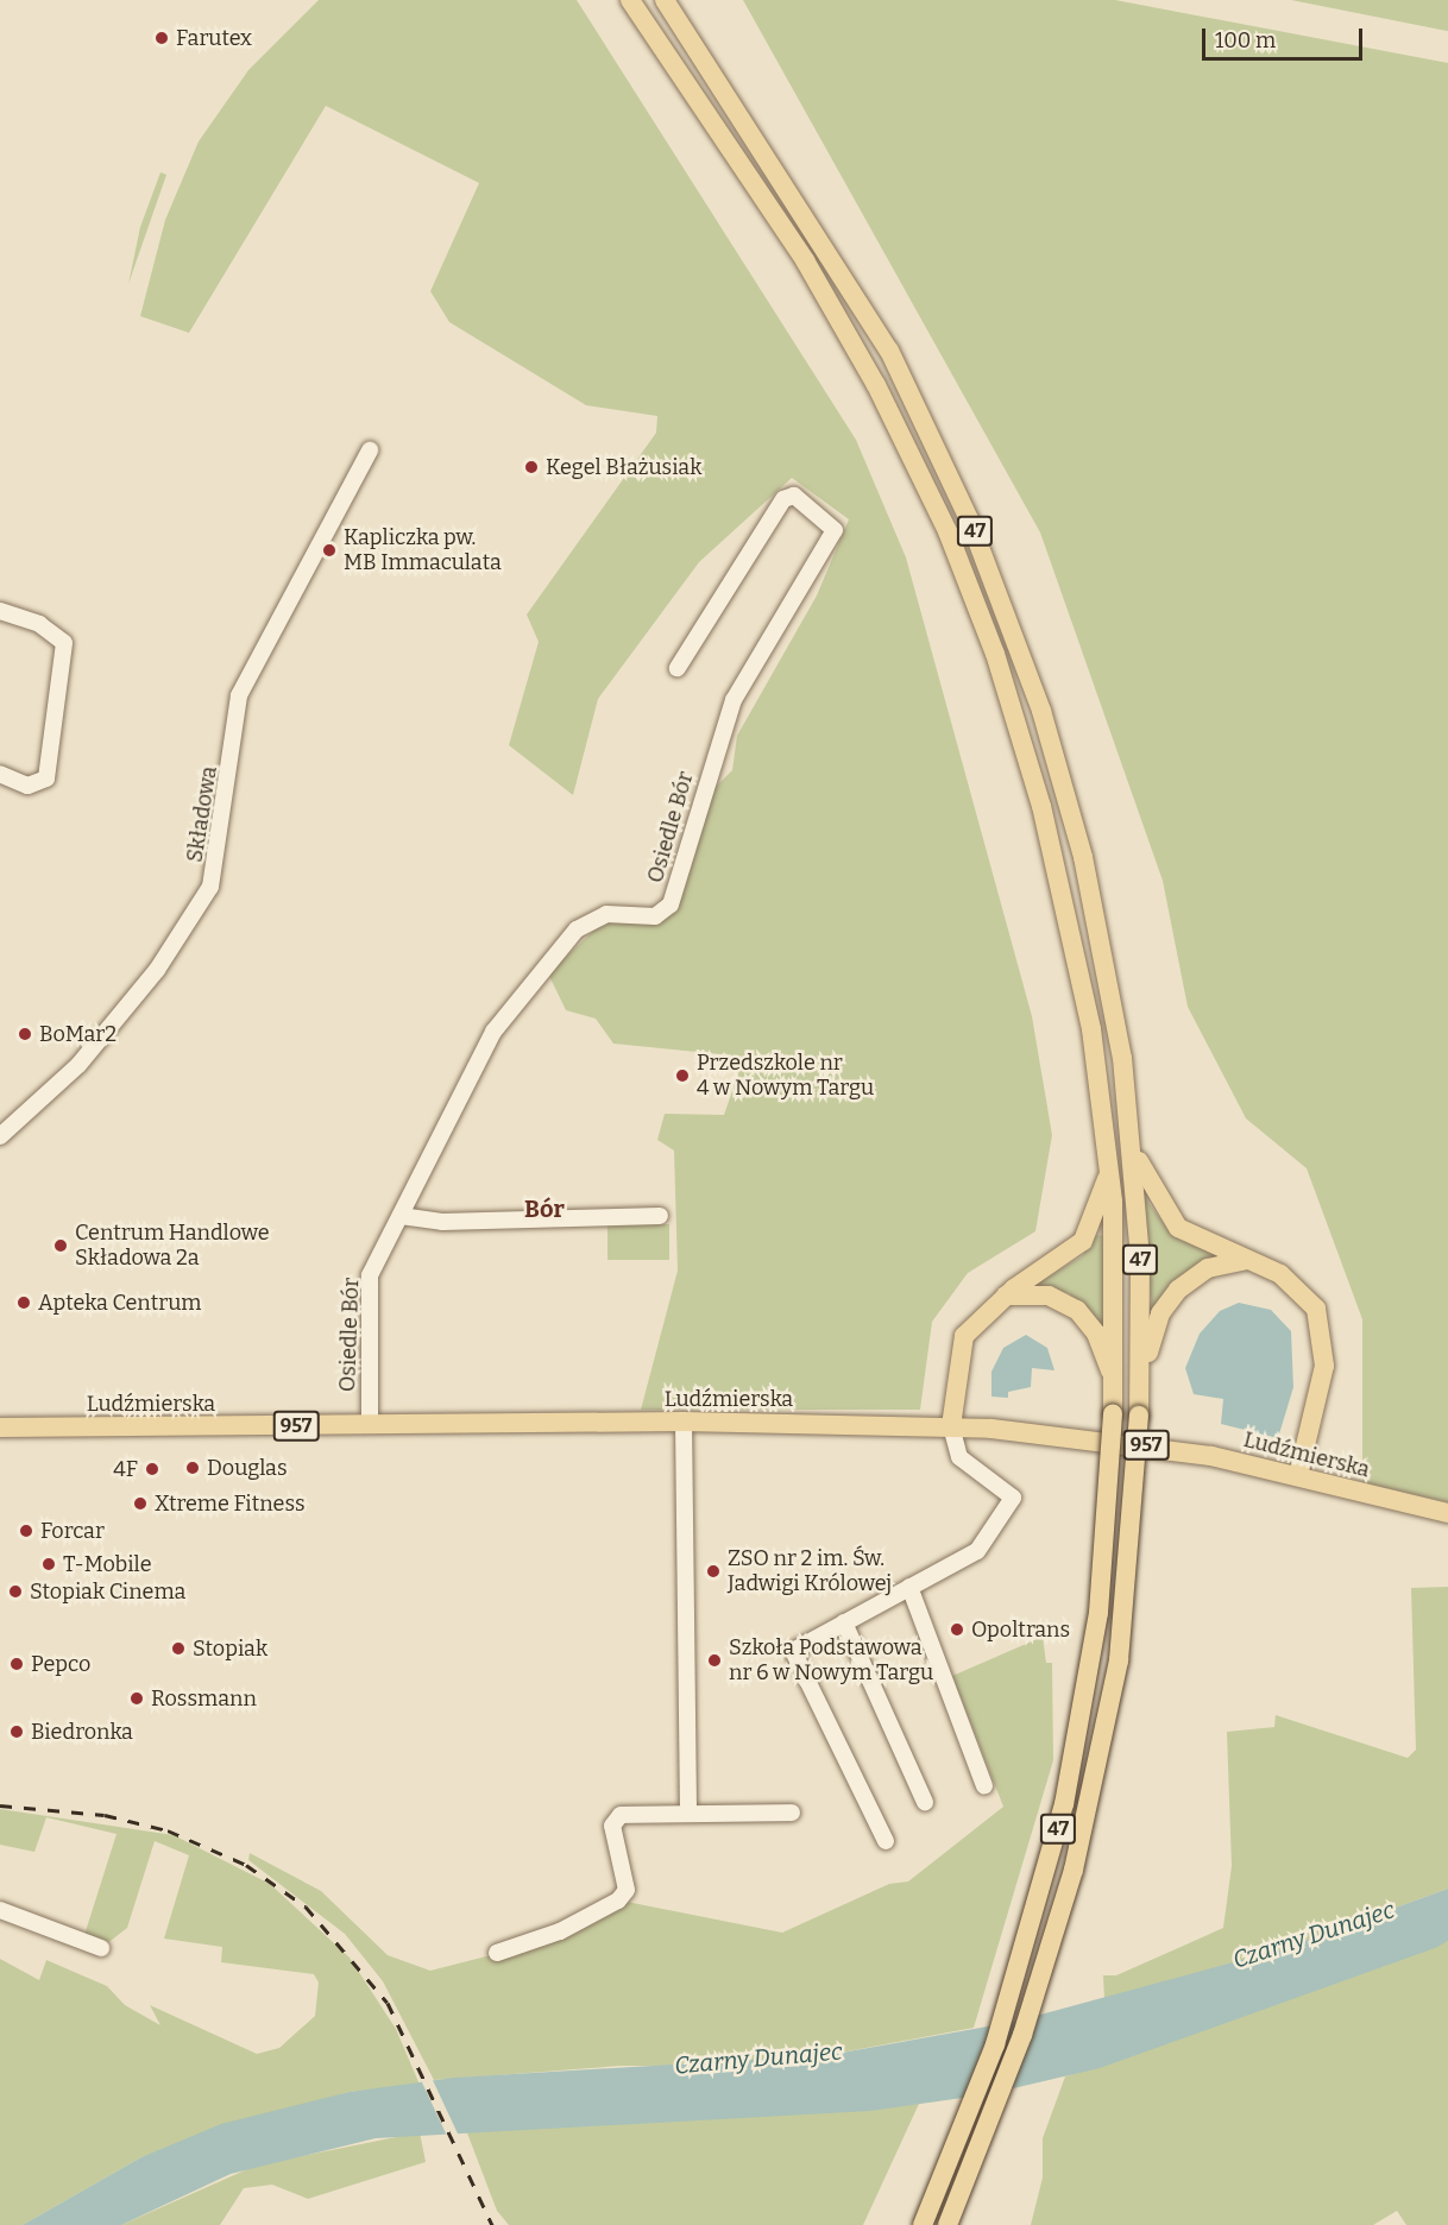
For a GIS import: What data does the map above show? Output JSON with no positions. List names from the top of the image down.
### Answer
{
  "streets": {
    "main road": ["47", "Ludźmierska", "957"],
    "street": ["Składowa", "Osiedle Bór"]
  },
  "crossings": [
    ["Osiedle Bór", "Ludźmierska"]
  ],
  "districts": ["Bór"],
  "water": ["Czarny Dunajec"],
  "places": [
    "Farutex",
    "Kegel Błażusiak",
    "Kapliczka pw. MB Immaculata",
    "BoMar2",
    "Przedszkole nr 4 w Nowym Targu",
    "Centrum Handlowe Składowa 2a",
    "Apteka Centrum",
    "Douglas",
    "4F",
    "Xtreme Fitness",
    "Forcar",
    "T-Mobile",
    "ZSO nr 2 im. Św. Jadwigi Królowej",
    "Stopiak Cinema",
    "Opoltrans",
    "Stopiak",
    "Szkoła Podstawowa nr 6 w Nowym Targu",
    "Pepco",
    "Rossmann",
    "Biedronka"
  ],
  "scale_bar": "100 m"
}
